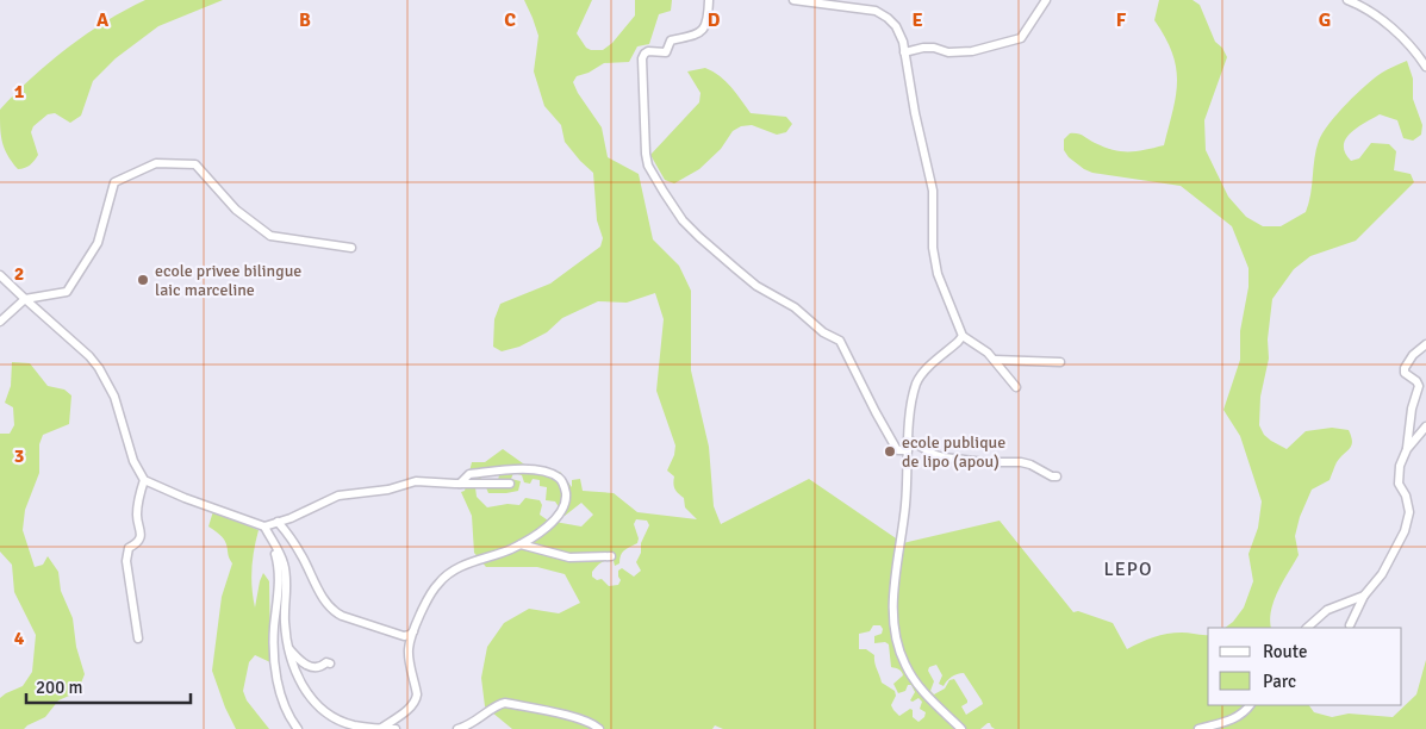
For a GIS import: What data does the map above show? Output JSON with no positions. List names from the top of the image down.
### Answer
{
  "districts": ["LEPO"],
  "places": ["ecole privee bilingue laic marceline", "ecole publique de lipo (apou)"],
  "legend": ["Route", "Parc"],
  "scale_bar": "200 m",
  "grid": {
    "columns": [
      "A",
      "B",
      "C",
      "D",
      "E",
      "F",
      "G"
    ],
    "rows": [
      "1",
      "2",
      "3",
      "4"
    ]
  }
}
